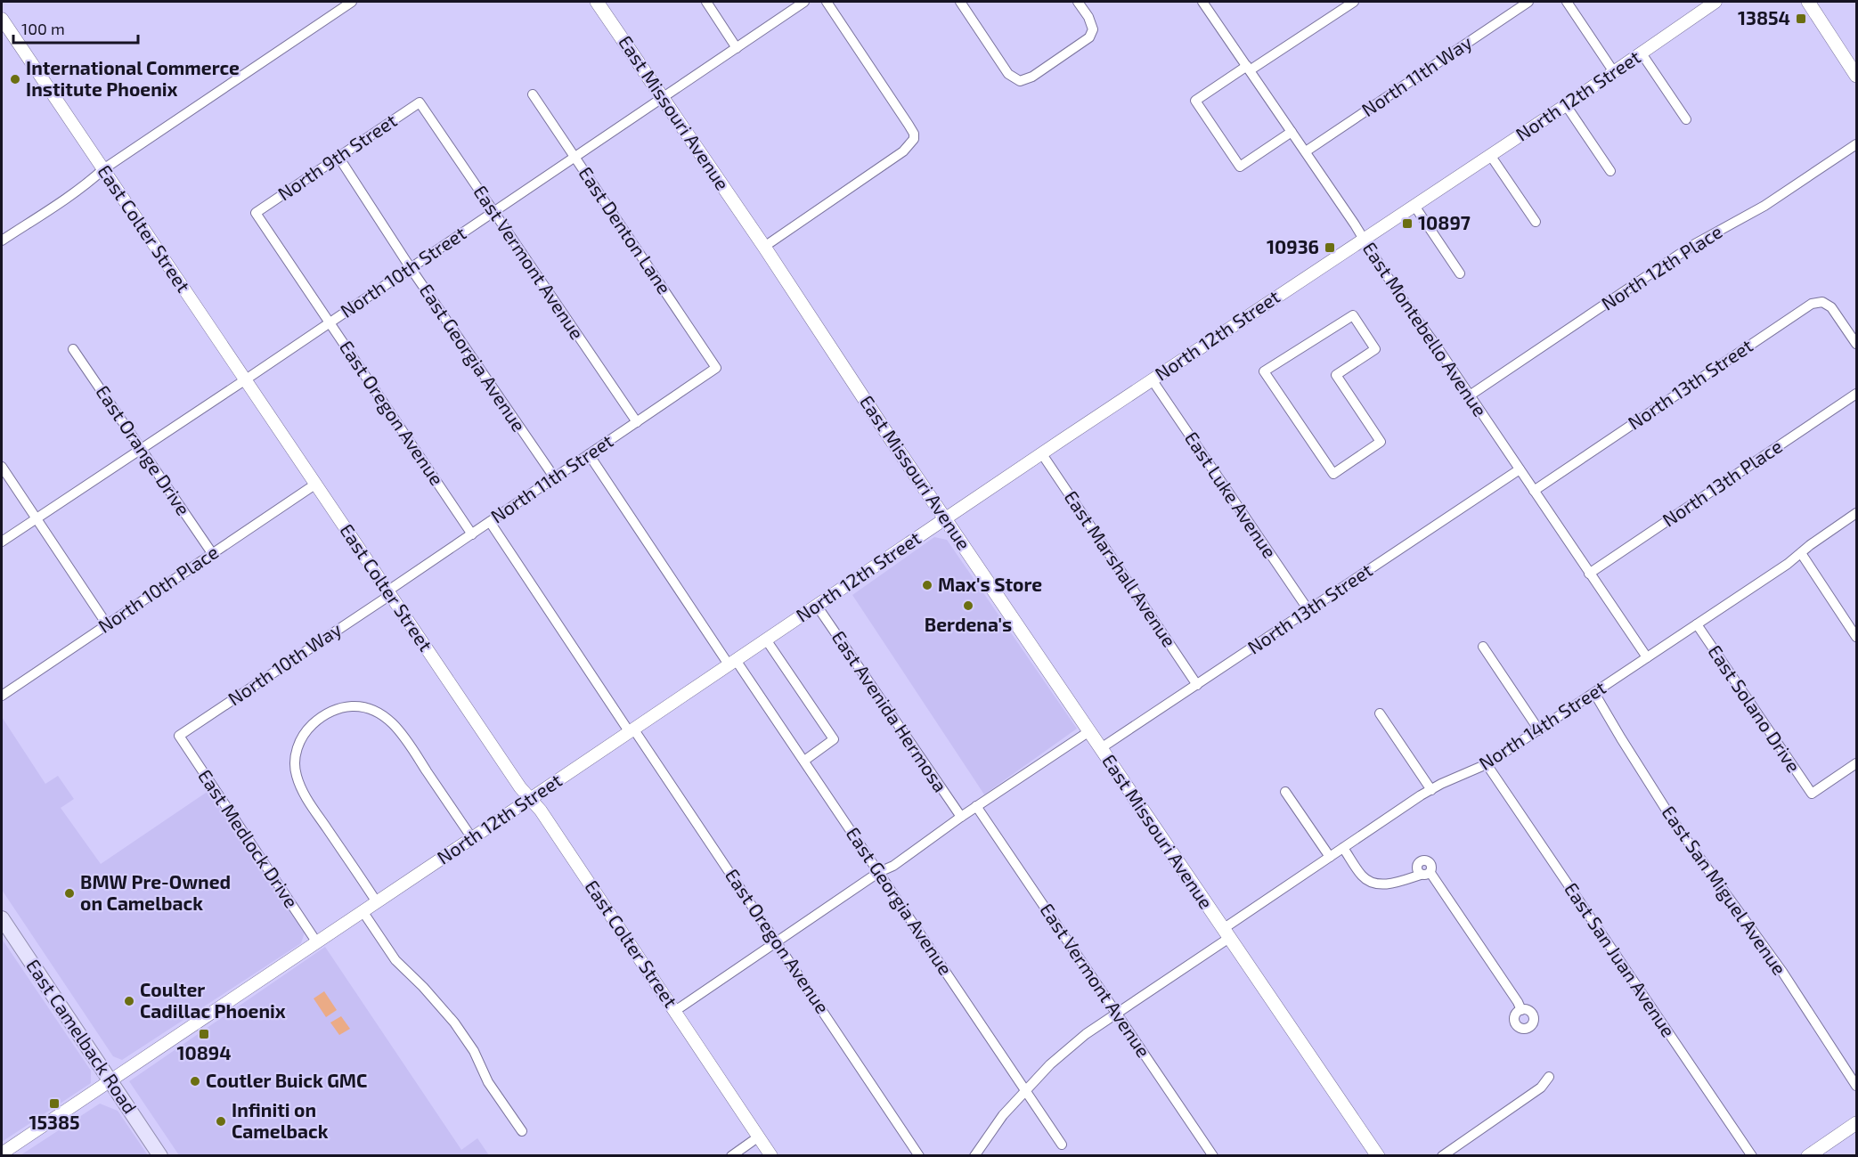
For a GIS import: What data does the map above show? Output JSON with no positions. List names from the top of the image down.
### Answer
{
  "streets": {
    "main road": ["East Missouri Avenue", "East Camelback Road"],
    "street": [
      "North 11th Way",
      "North 12th Street",
      "North 9th Street",
      "East Colter Street",
      "East Denton Lane",
      "East Vermont Avenue",
      "North 12th Place",
      "North 10th Street",
      "East Montebello Avenue",
      "East Georgia Avenue",
      "North 13th Street",
      "East Oregon Avenue",
      "East Orange Drive",
      "North 11th Street",
      "North 13th Place",
      "East Luke Avenue",
      "East Marshall Avenue",
      "North 10th Place",
      "North 10th Way",
      "East Solano Drive",
      "East Avenida Hermosa",
      "North 14th Street",
      "East Medlock Drive",
      "East San Miguel Avenue",
      "East San Juan Avenue"
    ]
  },
  "crossings": [
    ["North 11th Way", "East Montebello Avenue"],
    ["North 12th Street", "East Missouri Avenue"],
    ["North 12th Street", "East Colter Street"],
    ["North 12th Street", "East Montebello Avenue"],
    ["North 12th Street", "East Georgia Avenue"],
    ["North 12th Street", "East Oregon Avenue"],
    ["North 12th Street", "East Luke Avenue"],
    ["North 12th Street", "East Marshall Avenue"],
    ["North 12th Street", "East Avenida Hermosa"],
    ["North 12th Street", "East Medlock Drive"],
    ["North 12th Street", "East Camelback Road"],
    ["East Missouri Avenue", "North 10th Street"],
    ["East Missouri Avenue", "North 13th Street"],
    ["East Missouri Avenue", "North 14th Street"],
    ["North 9th Street", "East Vermont Avenue"],
    ["North 9th Street", "East Georgia Avenue"],
    ["North 9th Street", "East Oregon Avenue"],
    ["East Colter Street", "North 10th Street"],
    ["East Colter Street", "North 11th Street"],
    ["East Colter Street", "North 10th Place"],
    ["East Colter Street", "North 10th Way"],
    ["East Denton Lane", "North 10th Street"],
    ["East Denton Lane", "North 11th Street"],
    ["East Vermont Avenue", "North 10th Street"],
    ["East Vermont Avenue", "North 11th Street"],
    ["East Vermont Avenue", "North 14th Street"],
    ["North 12th Place", "East Montebello Avenue"],
    ["North 10th Street", "East Georgia Avenue"],
    ["North 10th Street", "East Oregon Avenue"],
    ["North 10th Street", "East Orange Drive"],
    ["East Montebello Avenue", "North 13th Street"],
    ["East Montebello Avenue", "North 13th Place"],
    ["East Montebello Avenue", "North 14th Street"],
    ["East Georgia Avenue", "North 11th Street"],
    ["East Georgia Avenue", "North 14th Street"],
    ["North 13th Street", "East Luke Avenue"],
    ["North 13th Street", "East Marshall Avenue"],
    ["East Oregon Avenue", "North 11th Street"],
    ["East Orange Drive", "North 10th Place"],
    ["North 11th Street", "North 10th Way"],
    ["North 10th Way", "East Medlock Drive"],
    ["East Solano Drive", "North 14th Street"],
    ["North 14th Street", "East San Miguel Avenue"],
    ["North 14th Street", "East San Juan Avenue"]
  ],
  "places": {
    "transit": [
      "13854",
      "10897",
      "10936",
      "10894",
      "15385"
    ],
    "other": [
      "International Commerce Institute Phoenix",
      "Max's Store",
      "Berdena's",
      "BMW Pre-Owned on Camelback",
      "Coulter Cadillac Phoenix",
      "Coutler Buick GMC",
      "Infiniti on Camelback"
    ]
  },
  "scale_bar": "100 m"
}
